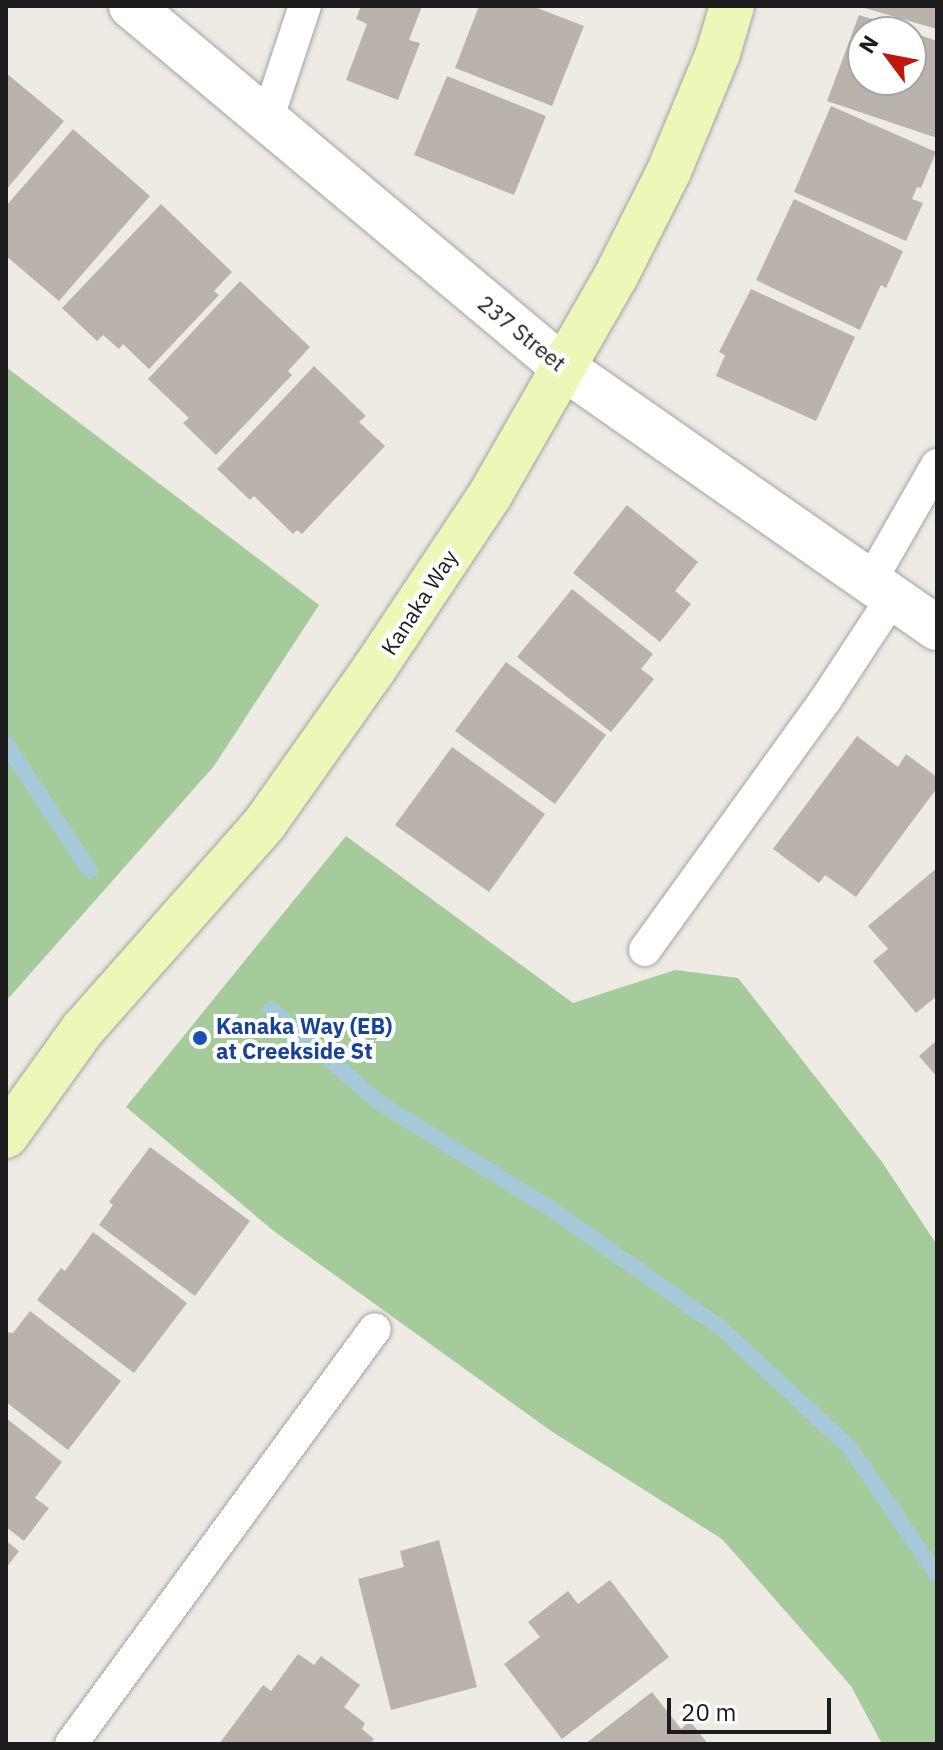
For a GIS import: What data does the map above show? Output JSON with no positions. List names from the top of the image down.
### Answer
{
  "streets": {
    "main road": ["Kanaka Way"],
    "street": ["237 Street"]
  },
  "crossings": [
    ["237 Street", "Kanaka Way"]
  ],
  "places": ["Kanaka Way (EB) at Creekside St"],
  "scale_bar": "20 m",
  "north": "top left"
}
